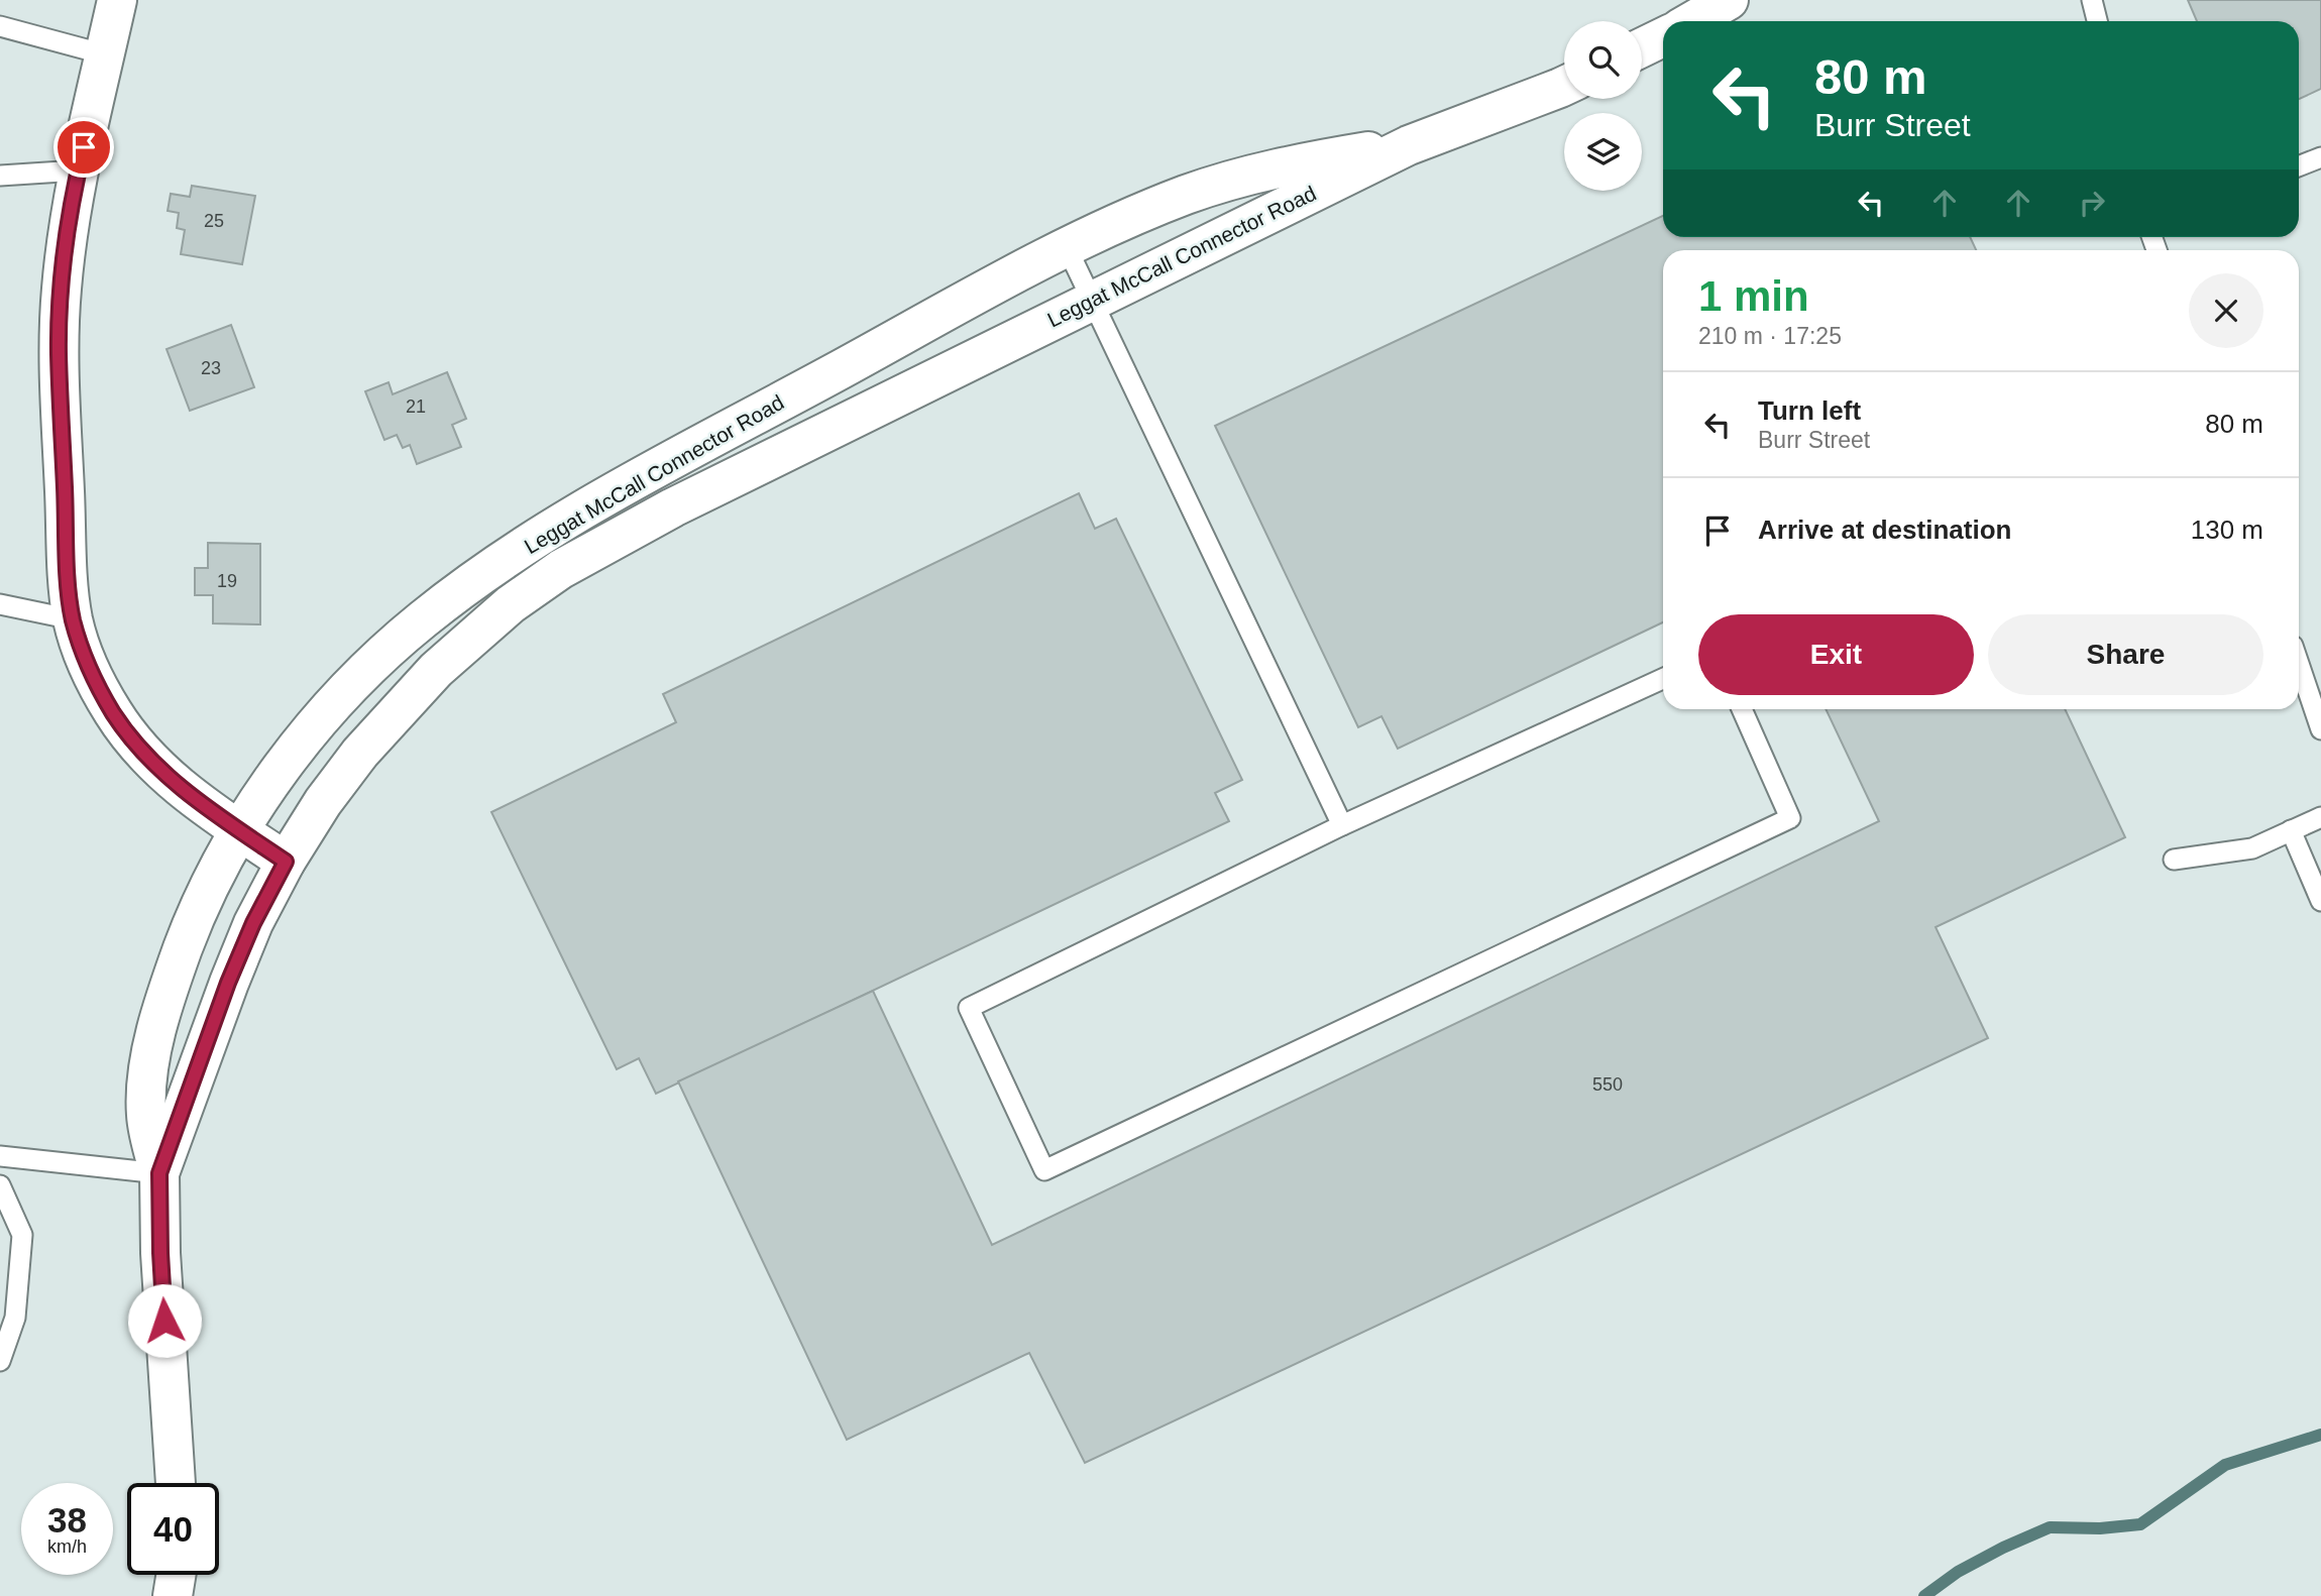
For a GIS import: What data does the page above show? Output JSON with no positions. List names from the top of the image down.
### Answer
{
  "streets": {
    "street": ["Leggat McCall Connector Road"]
  },
  "house_numbers": [
    "25",
    "23",
    "21",
    "19",
    "550"
  ],
  "page": {
    "turn": ["80 m", "Burr Street"],
    "heading": ["1 min", "210 m · 17:25"],
    "list": [
      {
        "name": "Turn left",
        "note": "Burr Street",
        "value": "80 m"
      },
      {
        "name": "Arrive at destination",
        "value": "130 m"
      }
    ],
    "buttons": ["Exit", "Share"],
    "speed": "38 km/h",
    "limit": "40"
  }
}
